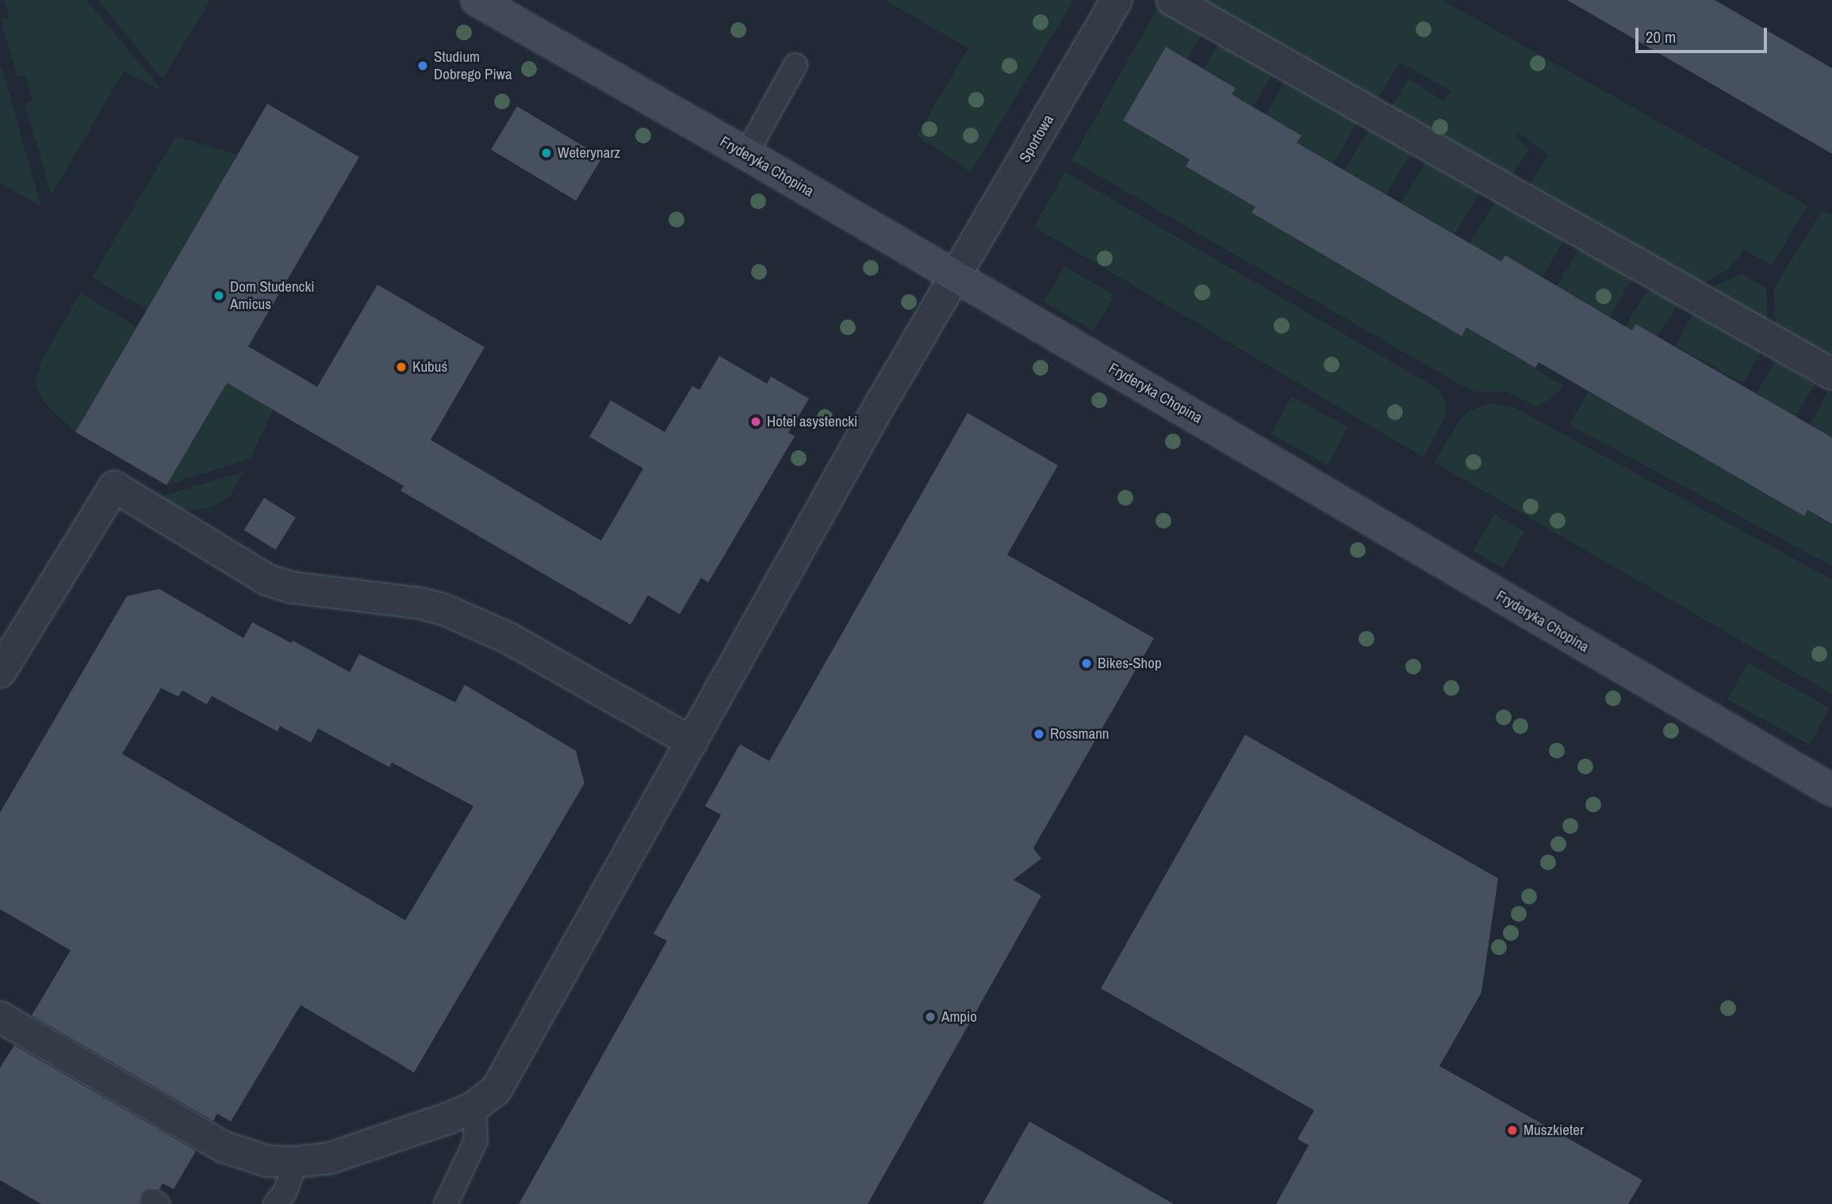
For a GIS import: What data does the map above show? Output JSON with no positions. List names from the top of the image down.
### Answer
{
  "streets": {
    "street": ["Sportowa", "Fryderyka Chopina"]
  },
  "crossings": [
    ["Sportowa", "Fryderyka Chopina"]
  ],
  "places": [
    "Studium Dobrego Piwa",
    "Weterynarz",
    "Dom Studencki Amicus",
    "Kubuś",
    "Hotel asystencki",
    "Bikes-Shop",
    "Rossmann",
    "Ampio",
    "Muszkieter"
  ],
  "scale_bar": "20 m"
}
